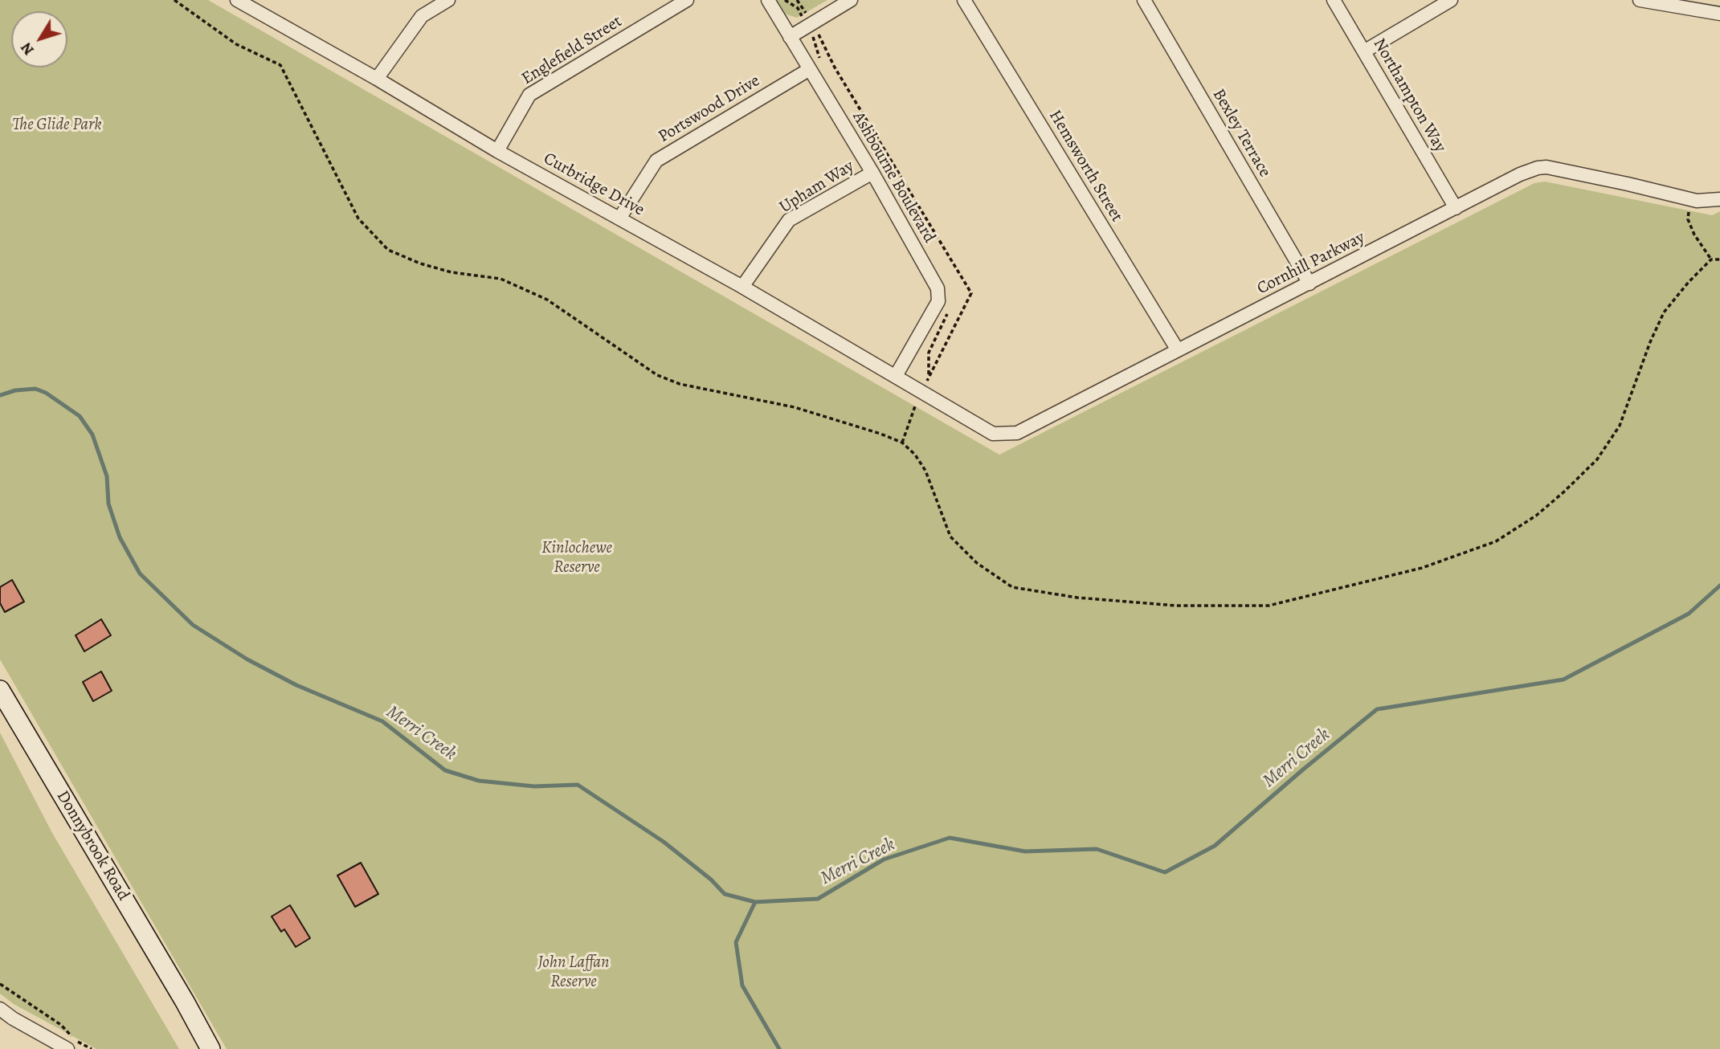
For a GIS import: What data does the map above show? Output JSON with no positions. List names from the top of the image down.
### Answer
{
  "streets": {
    "main road": ["Donnybrook Road"],
    "street": [
      "Englefield Street",
      "Northampton Way",
      "Portswood Drive",
      "Bexley Terrace",
      "Hemsworth Street",
      "Ashbourne Boulevard",
      "Curbridge Drive",
      "Upham Way",
      "Cornhill Parkway"
    ]
  },
  "crossings": [
    ["Englefield Street", "Curbridge Drive"],
    ["Northampton Way", "Cornhill Parkway"],
    ["Portswood Drive", "Ashbourne Boulevard"],
    ["Portswood Drive", "Curbridge Drive"],
    ["Bexley Terrace", "Cornhill Parkway"],
    ["Hemsworth Street", "Cornhill Parkway"],
    ["Ashbourne Boulevard", "Curbridge Drive"],
    ["Ashbourne Boulevard", "Upham Way"],
    ["Curbridge Drive", "Upham Way"],
    ["Curbridge Drive", "Cornhill Parkway"]
  ],
  "water": ["Merri Creek"],
  "parks": ["The Glide Park", "Kinlochewe Reserve", "John Laffan Reserve"],
  "north": "bottom left"
}
